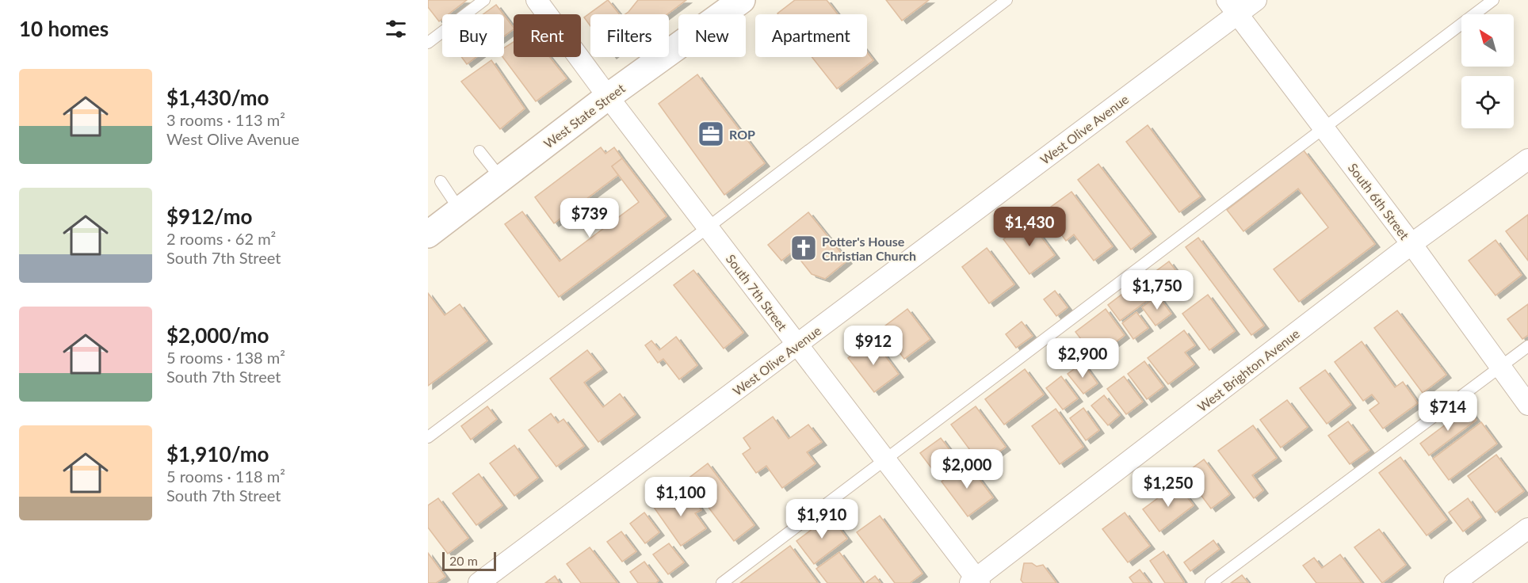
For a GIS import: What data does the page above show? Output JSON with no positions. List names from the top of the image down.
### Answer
{
  "streets": {
    "street": [
      "West State Street",
      "West Olive Avenue",
      "South 6th Street",
      "South 7th Street",
      "West Brighton Avenue"
    ]
  },
  "crossings": [
    ["West State Street", "South 7th Street"],
    ["West Olive Avenue", "South 6th Street"],
    ["West Olive Avenue", "South 7th Street"],
    ["South 6th Street", "West Brighton Avenue"],
    ["South 7th Street", "West Brighton Avenue"]
  ],
  "places": {
    "office": ["ROP"],
    "church": ["Potter's House Christian Church"]
  },
  "scale_bar": "20 m",
  "north": "top left",
  "page": {
    "heading": "10 homes",
    "chip": [
      "Buy",
      "Rent",
      "Filters",
      "New",
      "Apartment"
    ],
    "list": [
      {
        "name": "$1,430/mo",
        "note": "3 rooms · 113 m² · West Olive Avenue"
      },
      {
        "name": "$912/mo",
        "note": "2 rooms · 62 m² · South 7th Street"
      },
      {
        "name": "$2,000/mo",
        "note": "5 rooms · 138 m² · South 7th Street"
      },
      {
        "name": "$1,910/mo",
        "note": "5 rooms · 118 m² · South 7th Street"
      }
    ],
    "price": [
      "$739",
      "$1,430",
      "$1,750",
      "$912",
      "$2,900",
      "$714",
      "$2,000",
      "$1,250",
      "$1,100",
      "$1,910"
    ],
    "scale": "20 m"
  }
}
